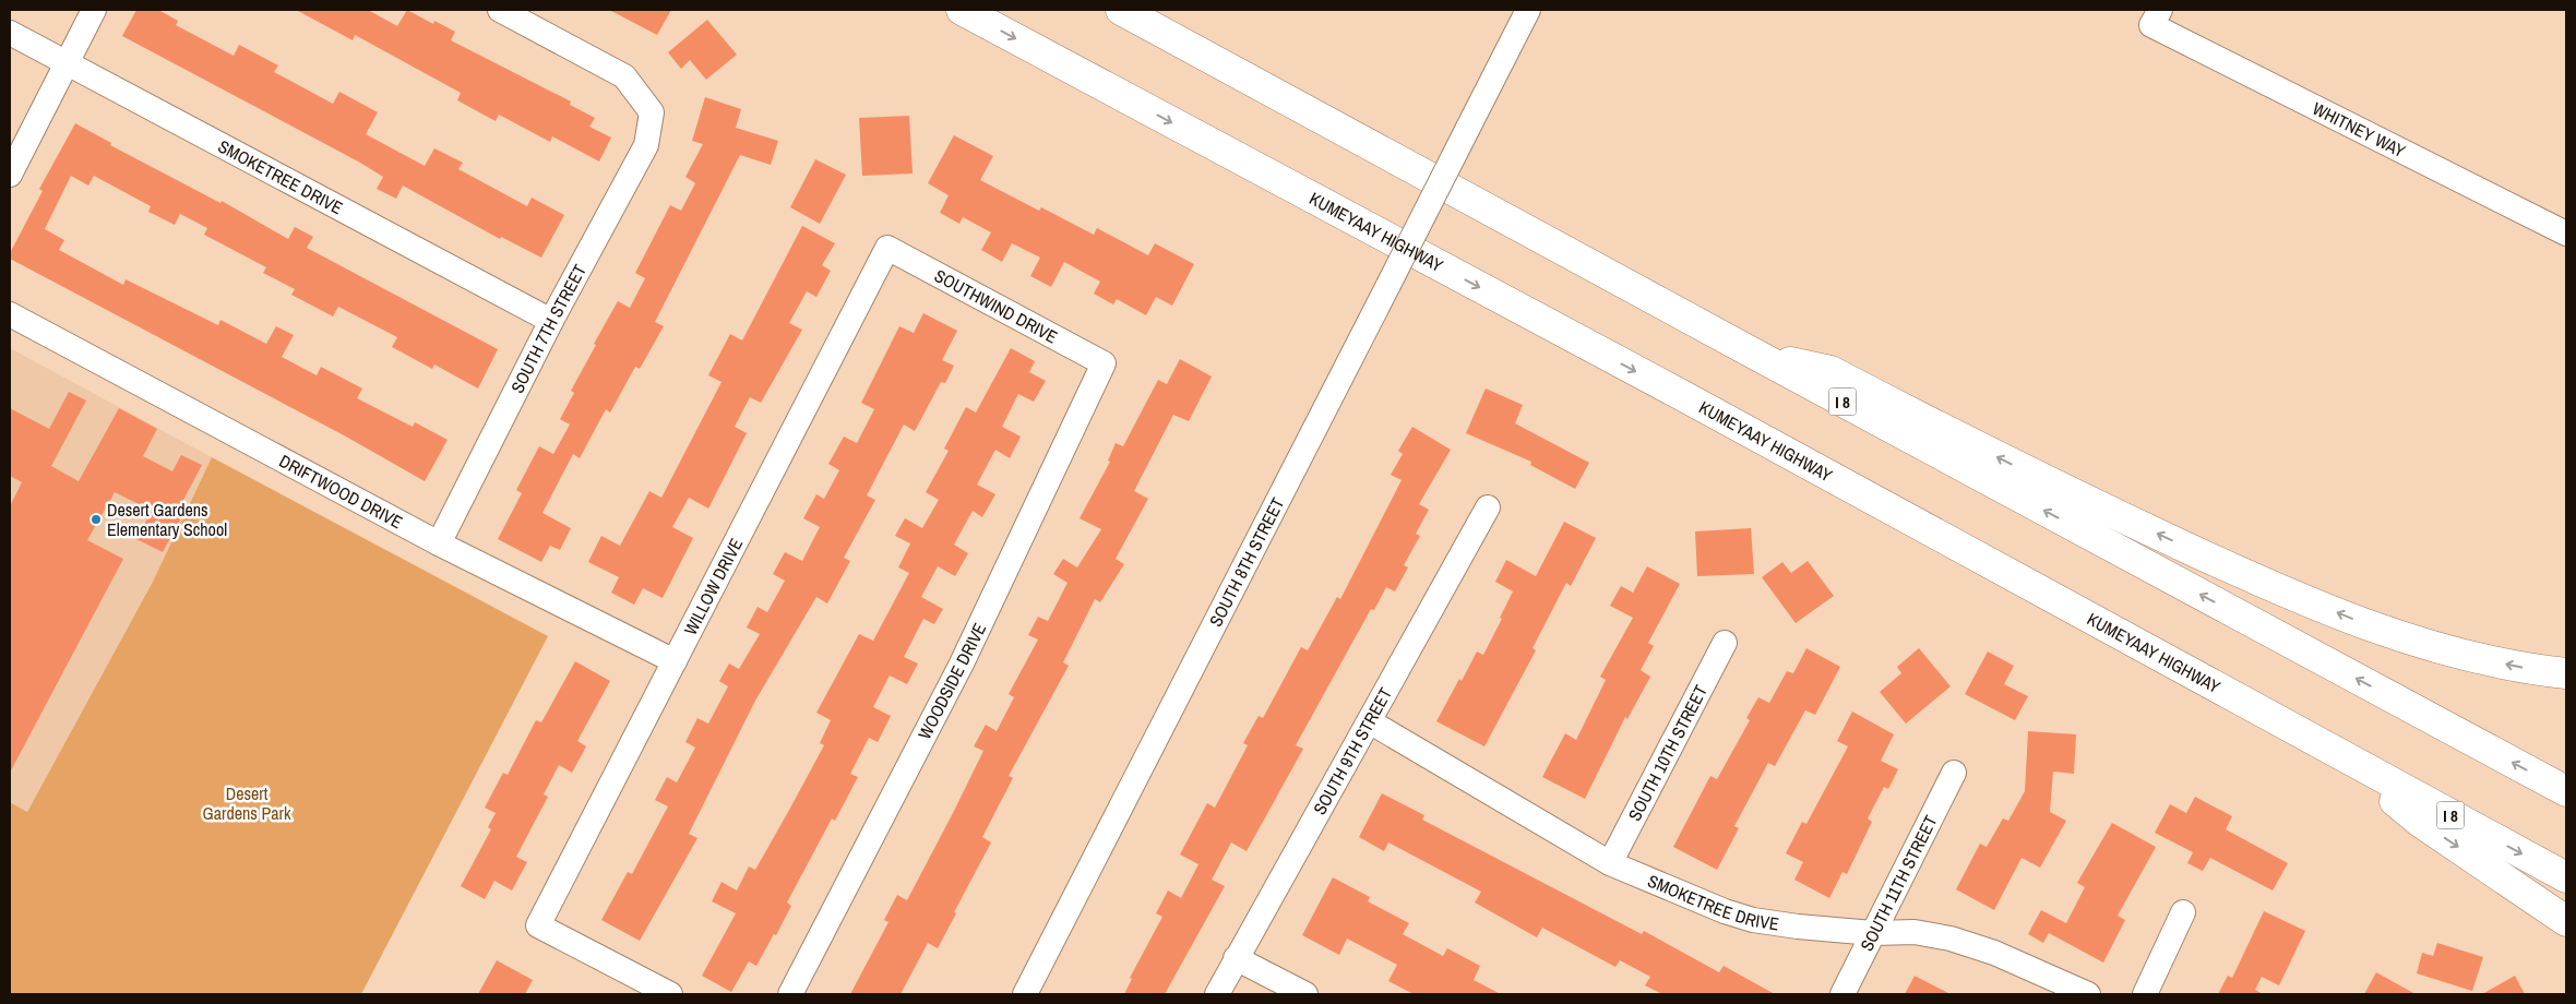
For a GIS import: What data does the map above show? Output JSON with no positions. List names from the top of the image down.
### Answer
{
  "streets": {
    "highway": ["KUMEYAAY HIGHWAY", "I 8"],
    "street": [
      "WHITNEY WAY",
      "SMOKETREE DRIVE",
      "SOUTHWIND DRIVE",
      "SOUTH 7TH STREET",
      "DRIFTWOOD DRIVE",
      "SOUTH 8TH STREET",
      "WILLOW DRIVE",
      "WOODSIDE DRIVE",
      "SOUTH 9TH STREET",
      "SOUTH 10TH STREET",
      "SOUTH 11TH STREET"
    ]
  },
  "crossings": [
    ["SMOKETREE DRIVE", "SOUTH 7TH STREET"],
    ["SMOKETREE DRIVE", "SOUTH 9TH STREET"],
    ["SMOKETREE DRIVE", "SOUTH 10TH STREET"],
    ["SMOKETREE DRIVE", "SOUTH 11TH STREET"],
    ["SOUTHWIND DRIVE", "WILLOW DRIVE"],
    ["SOUTHWIND DRIVE", "WOODSIDE DRIVE"],
    ["SOUTH 7TH STREET", "DRIFTWOOD DRIVE"],
    ["DRIFTWOOD DRIVE", "WILLOW DRIVE"]
  ],
  "parks": ["Desert Gardens Park"],
  "places": ["Desert Gardens Elementary School"]
}
